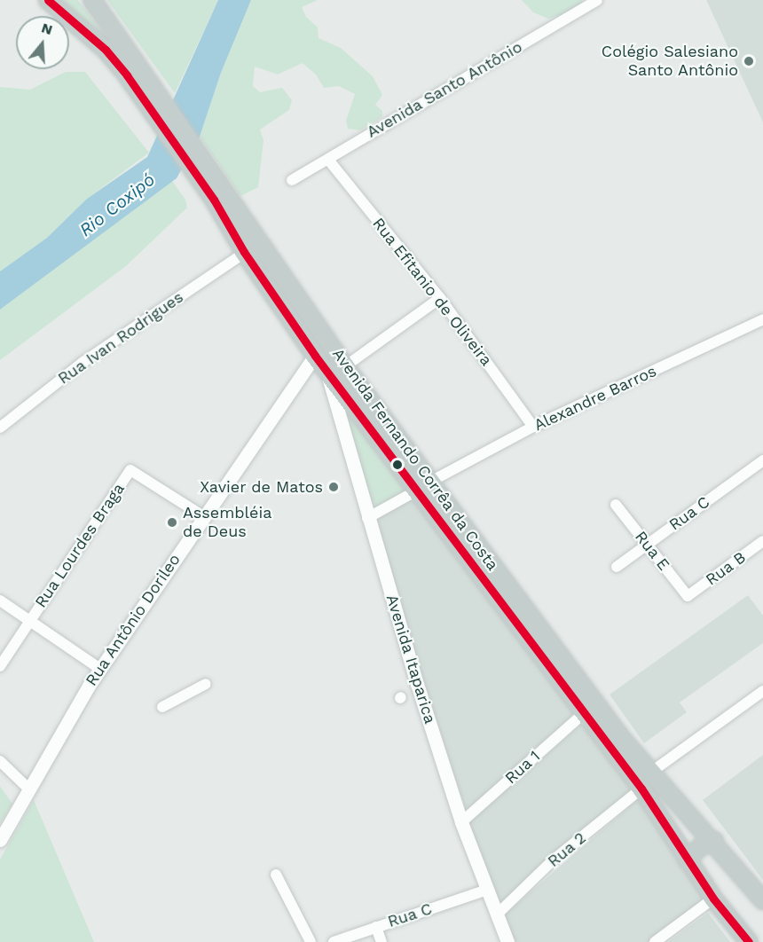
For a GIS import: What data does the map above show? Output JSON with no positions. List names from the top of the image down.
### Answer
{
  "streets": {
    "highway": ["Avenida Fernando Corrêa da Costa"],
    "street": [
      "Avenida Santo Antônio",
      "Rua Efitanio de Oliveira",
      "Rua Ivan Rodrigues",
      "Alexandre Barros",
      "Rua C",
      "Rua Lourdes Braga",
      "Rua E",
      "Rua B",
      "Rua Antônio Dorileo",
      "Avenida Itaparica",
      "Rua 1",
      "Rua 2"
    ]
  },
  "crossings": [
    ["Avenida Santo Antônio", "Rua Efitanio de Oliveira"],
    ["Rua Efitanio de Oliveira", "Alexandre Barros"],
    ["Rua Ivan Rodrigues", "Avenida Fernando Corrêa da Costa"],
    ["Alexandre Barros", "Avenida Fernando Corrêa da Costa"],
    ["Alexandre Barros", "Avenida Itaparica"],
    ["Avenida Fernando Corrêa da Costa", "Rua Antônio Dorileo"],
    ["Avenida Fernando Corrêa da Costa", "Avenida Itaparica"],
    ["Avenida Fernando Corrêa da Costa", "Rua 1"],
    ["Avenida Fernando Corrêa da Costa", "Rua 2"],
    ["Rua C", "Rua E"],
    ["Rua C", "Avenida Itaparica"],
    ["Rua Lourdes Braga", "Rua Antônio Dorileo"],
    ["Rua E", "Rua B"],
    ["Avenida Itaparica", "Rua 1"],
    ["Avenida Itaparica", "Rua 2"]
  ],
  "water": ["Rio Coxipó"],
  "places": ["Colégio Salesiano Santo Antônio", "Xavier de Matos", "Assembléia de Deus"],
  "north": "top"
}
